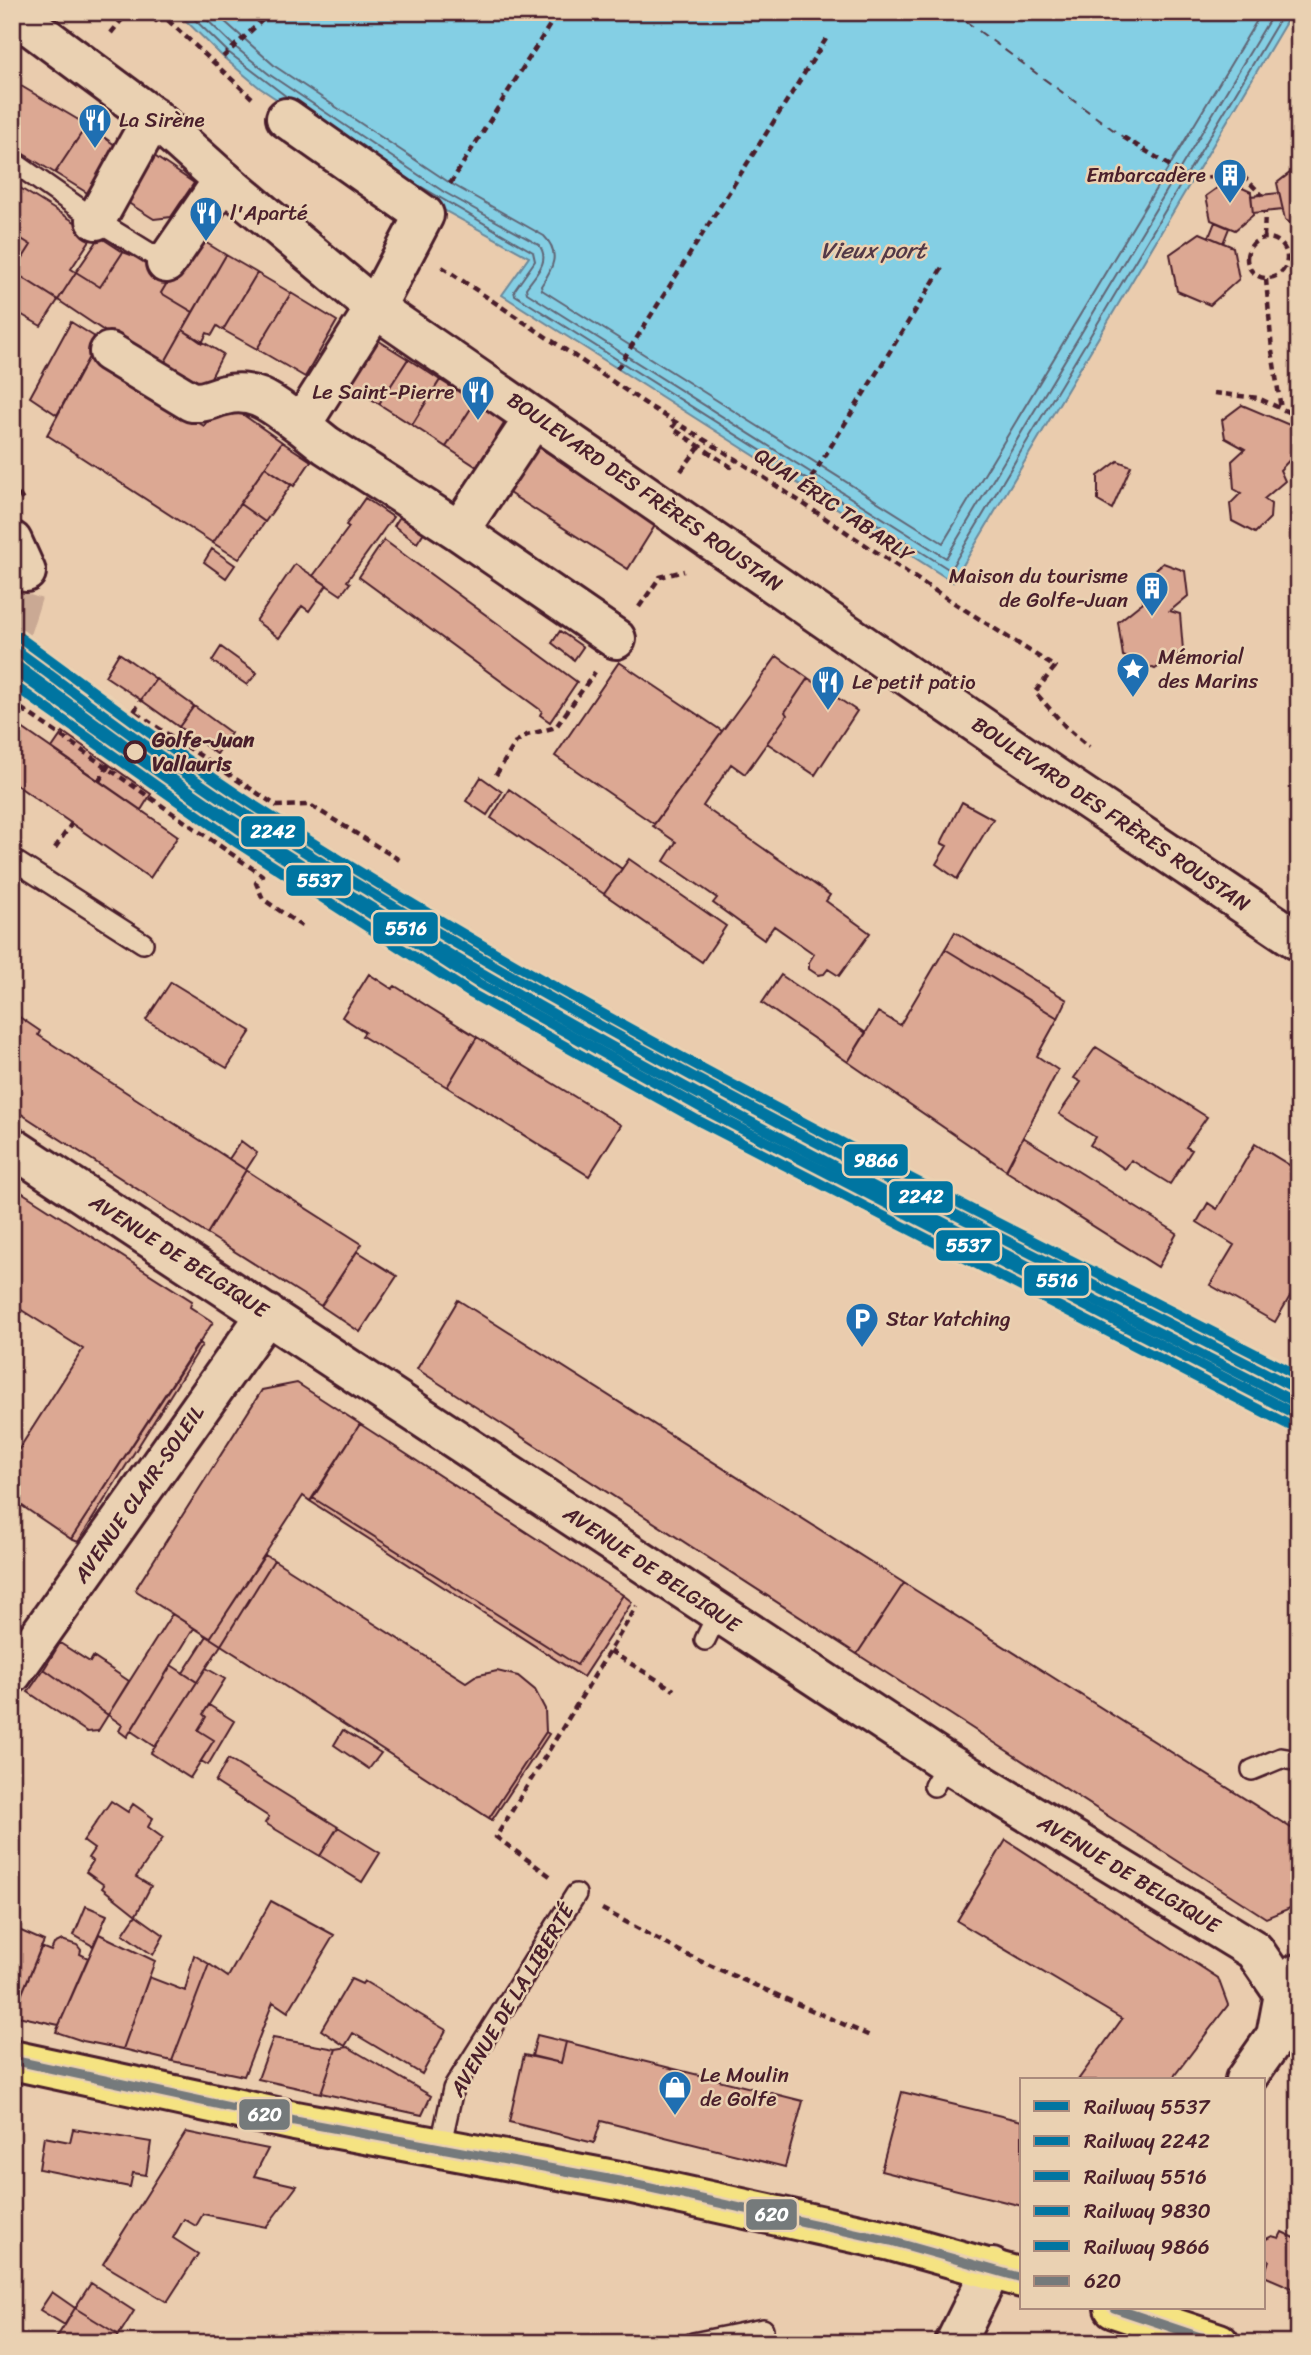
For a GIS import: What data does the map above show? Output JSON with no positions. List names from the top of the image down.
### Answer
{
  "streets": {
    "street": ["BOULEVARD DES FRÈRES ROUSTAN", "AVENUE DE BELGIQUE", "AVENUE CLAIR-SOLEIL"],
    "lane": ["AVENUE DE LA LIBERTÉ"],
    "path": ["QUAI ÉRIC TABARLY"]
  },
  "crossings": [
    ["AVENUE DE BELGIQUE", "AVENUE CLAIR-SOLEIL"]
  ],
  "water": ["Vieux port"],
  "places": {
    "restaurant": [
      "La Sirène",
      "l'Aparté",
      "Le Saint-Pierre",
      "Le petit patio"
    ],
    "building": ["Embarcadère", "Maison du tourisme de Golfe-Juan"],
    "place": ["Mémorial des Marins"],
    "other": ["Golfe-Juan Vallauris"],
    "parking": ["Star Yatching"],
    "shop": ["Le Moulin de Golfe"]
  },
  "lines": [
    "rail line 9866",
    "rail line 2242",
    "rail line 5516",
    "rail line 5537",
    "rail line 9830",
    "transit line 620"
  ],
  "legend": [
    "Railway 5537",
    "Railway 2242",
    "Railway 5516",
    "Railway 9830",
    "Railway 9866",
    "620"
  ]
}
